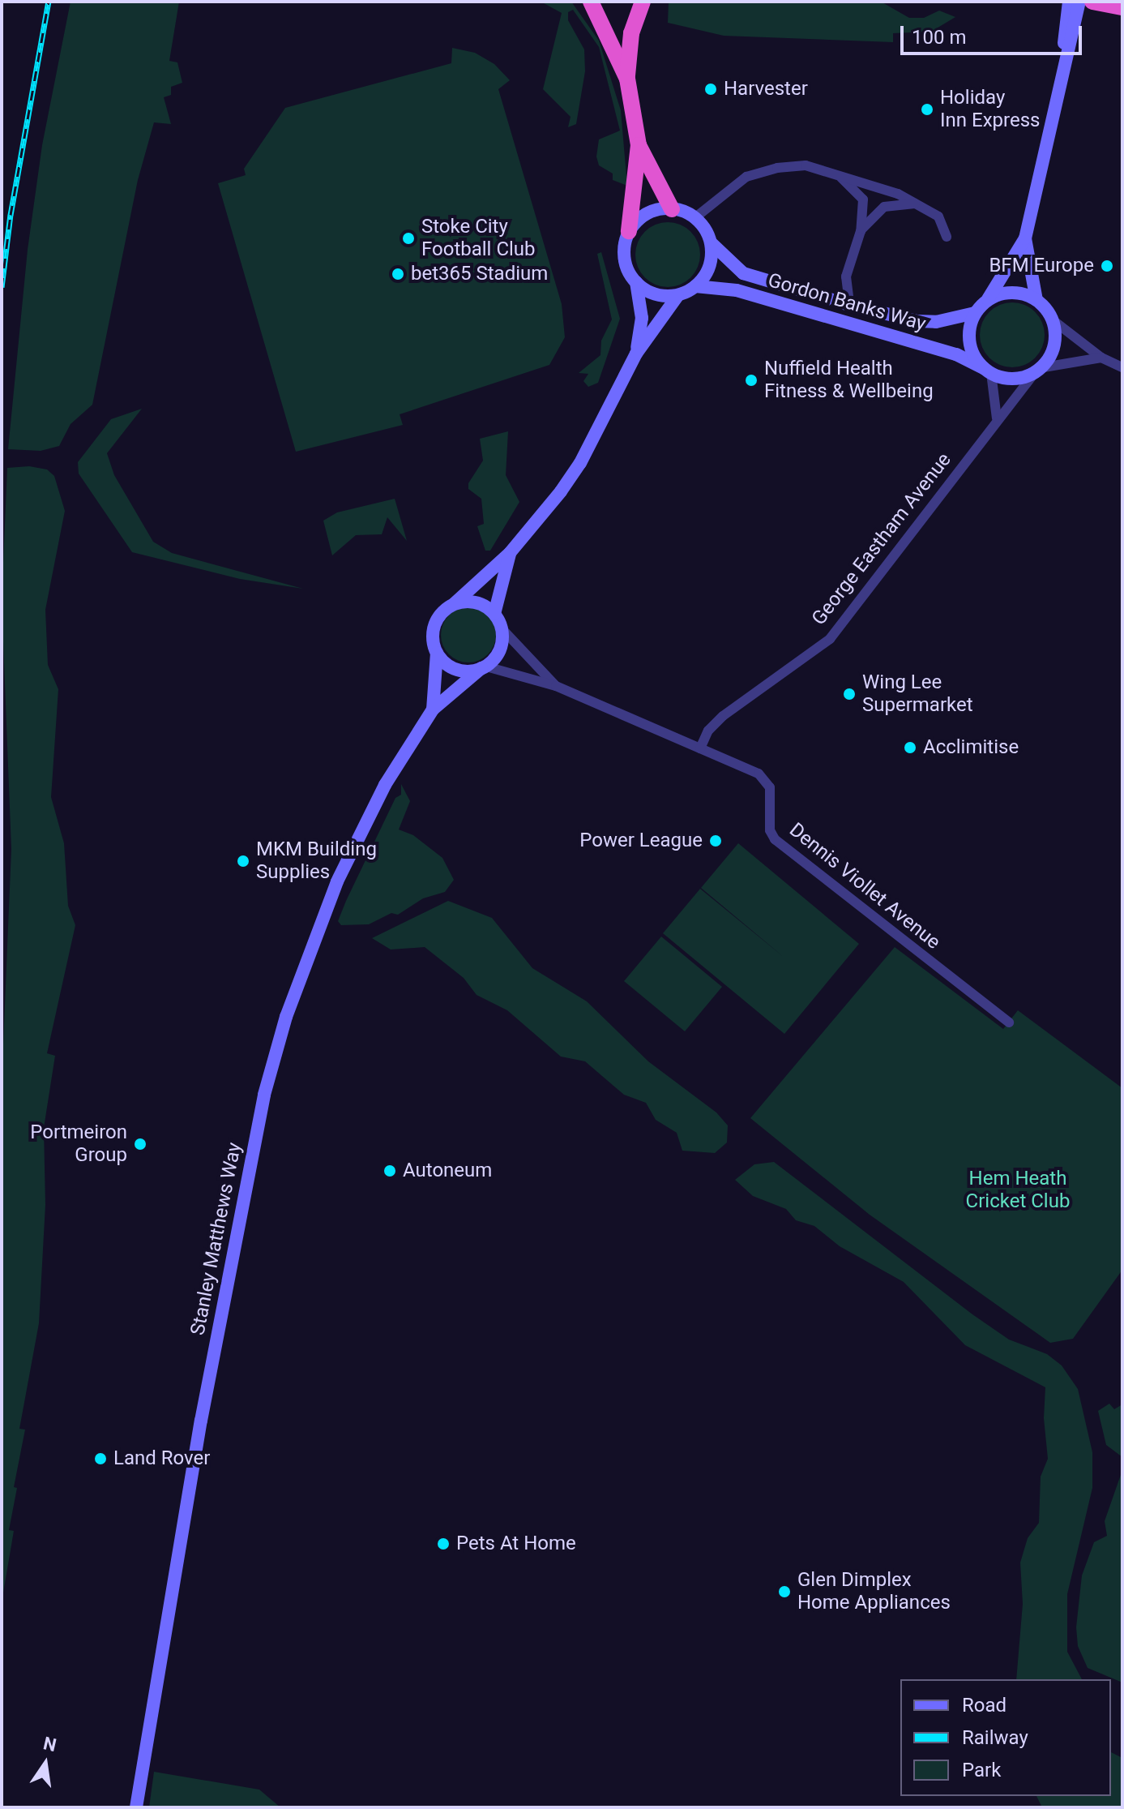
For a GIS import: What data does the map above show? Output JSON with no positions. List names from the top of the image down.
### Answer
{
  "streets": {
    "main road": ["Gordon Banks Way", "Stanley Matthews Way"],
    "street": ["George Eastham Avenue", "Dennis Viollet Avenue"]
  },
  "crossings": [
    ["Gordon Banks Way", "George Eastham Avenue"],
    ["George Eastham Avenue", "Dennis Viollet Avenue"],
    ["Dennis Viollet Avenue", "Stanley Matthews Way"]
  ],
  "parks": ["Hem Heath Cricket Club"],
  "places": [
    "Harvester",
    "Holiday Inn Express",
    "Stoke City Football Club",
    "BFM Europe",
    "bet365 Stadium",
    "Nuffield Health Fitness & Wellbeing",
    "Wing Lee Supermarket",
    "Acclimitise",
    "Power League",
    "MKM Building Supplies",
    "Portmeiron Group",
    "Autoneum",
    "Land Rover",
    "Pets At Home",
    "Glen Dimplex Home Appliances"
  ],
  "legend": ["Road", "Railway", "Park"],
  "scale_bar": "100 m",
  "north": "top"
}
